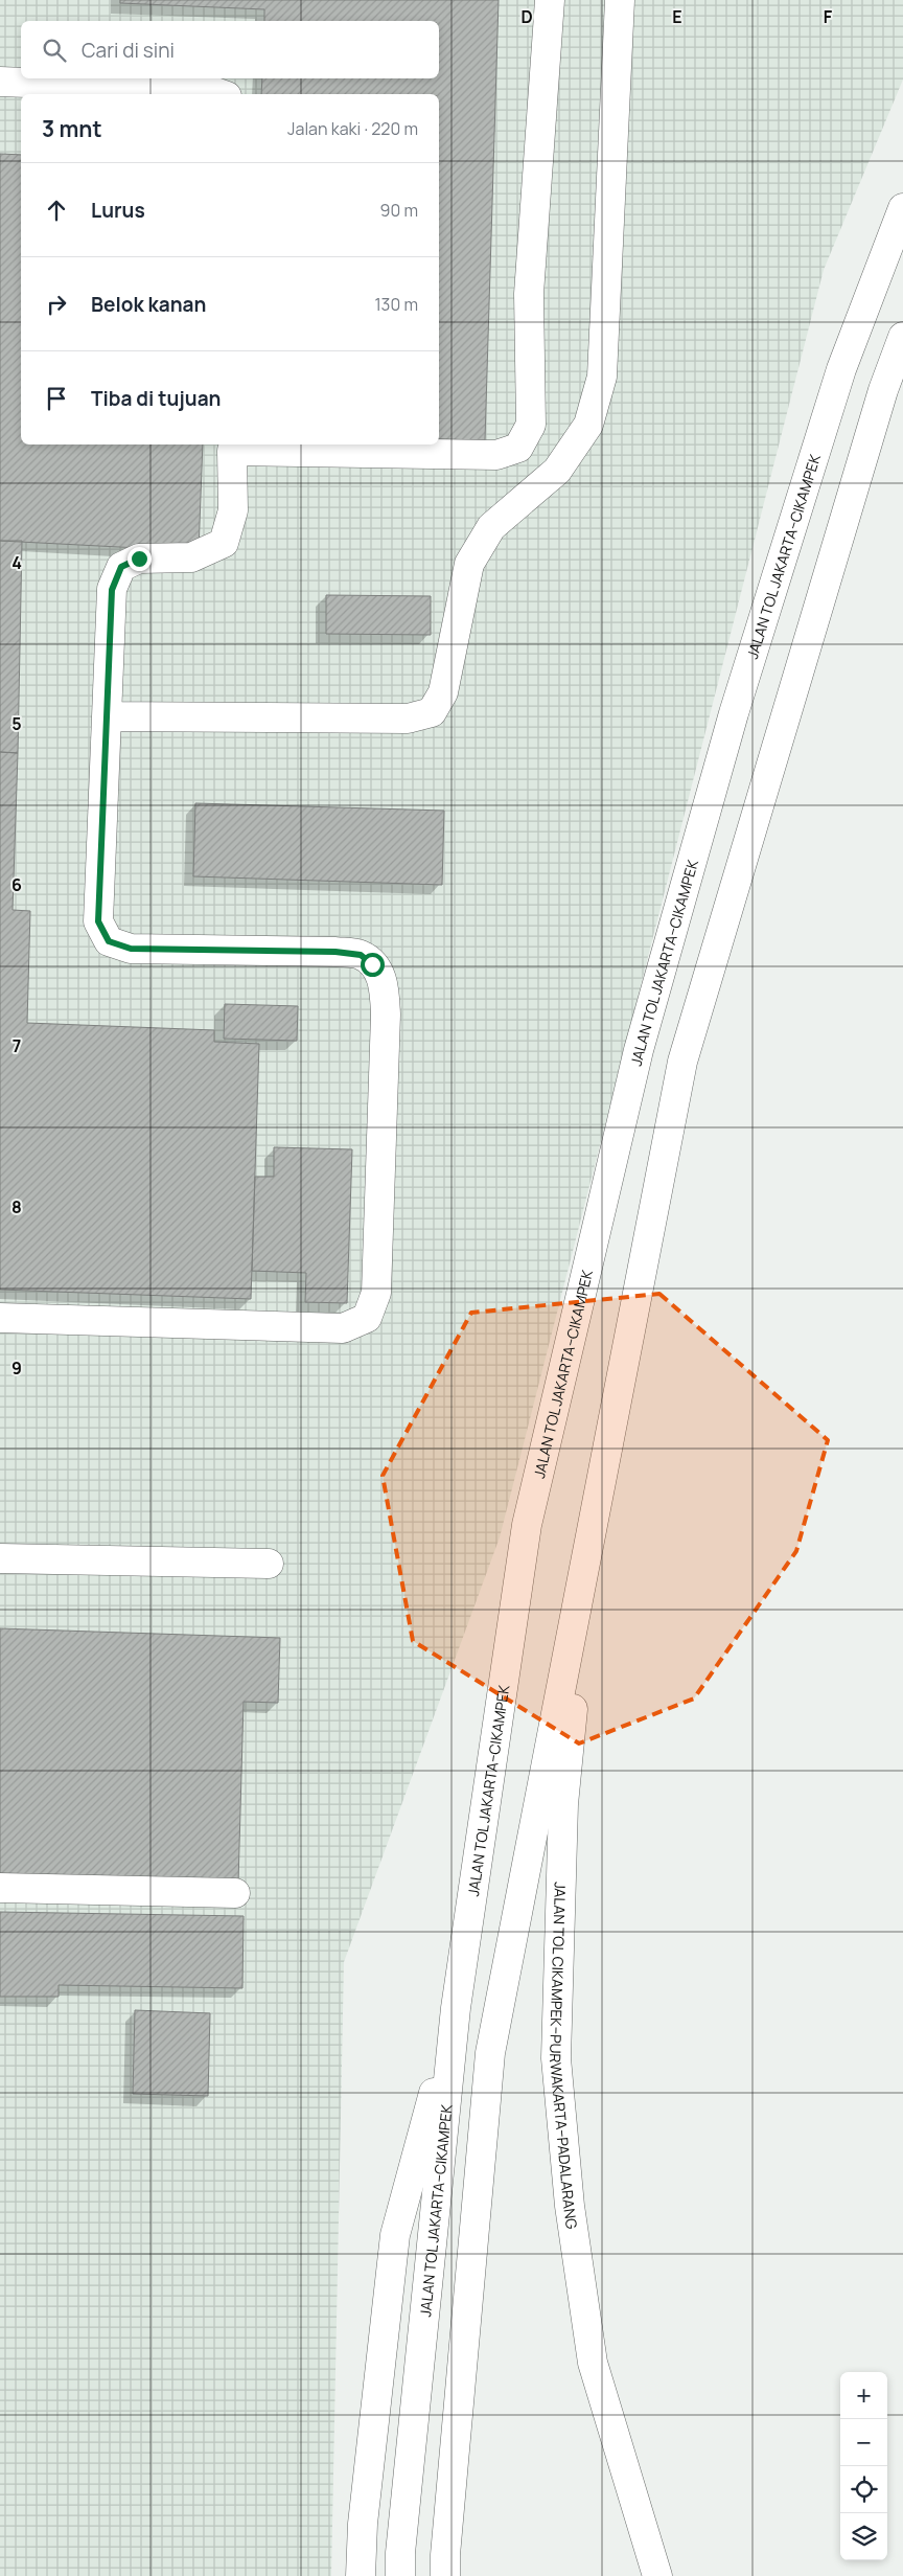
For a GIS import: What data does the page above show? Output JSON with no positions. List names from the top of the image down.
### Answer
{
  "streets": {
    "main road": ["JALAN TOL JAKARTA–CIKAMPEK", "JALAN TOL CIKAMPEK–PURWAKARTA–PADALARANG"]
  },
  "page": {
    "search": "Cari di sini",
    "heading": ["3 mnt", "Jalan kaki · 220 m"],
    "list": [
      ["Lurus", "90 m"],
      ["Belok kanan", "130 m"],
      "Tiba di tujuan"
    ],
    "map_buttons": ["+", "−"]
  },
  "grid": {
    "columns": ["D", "E", "F"],
    "rows": [
      "4",
      "5",
      "6",
      "7",
      "8",
      "9"
    ]
  }
}
